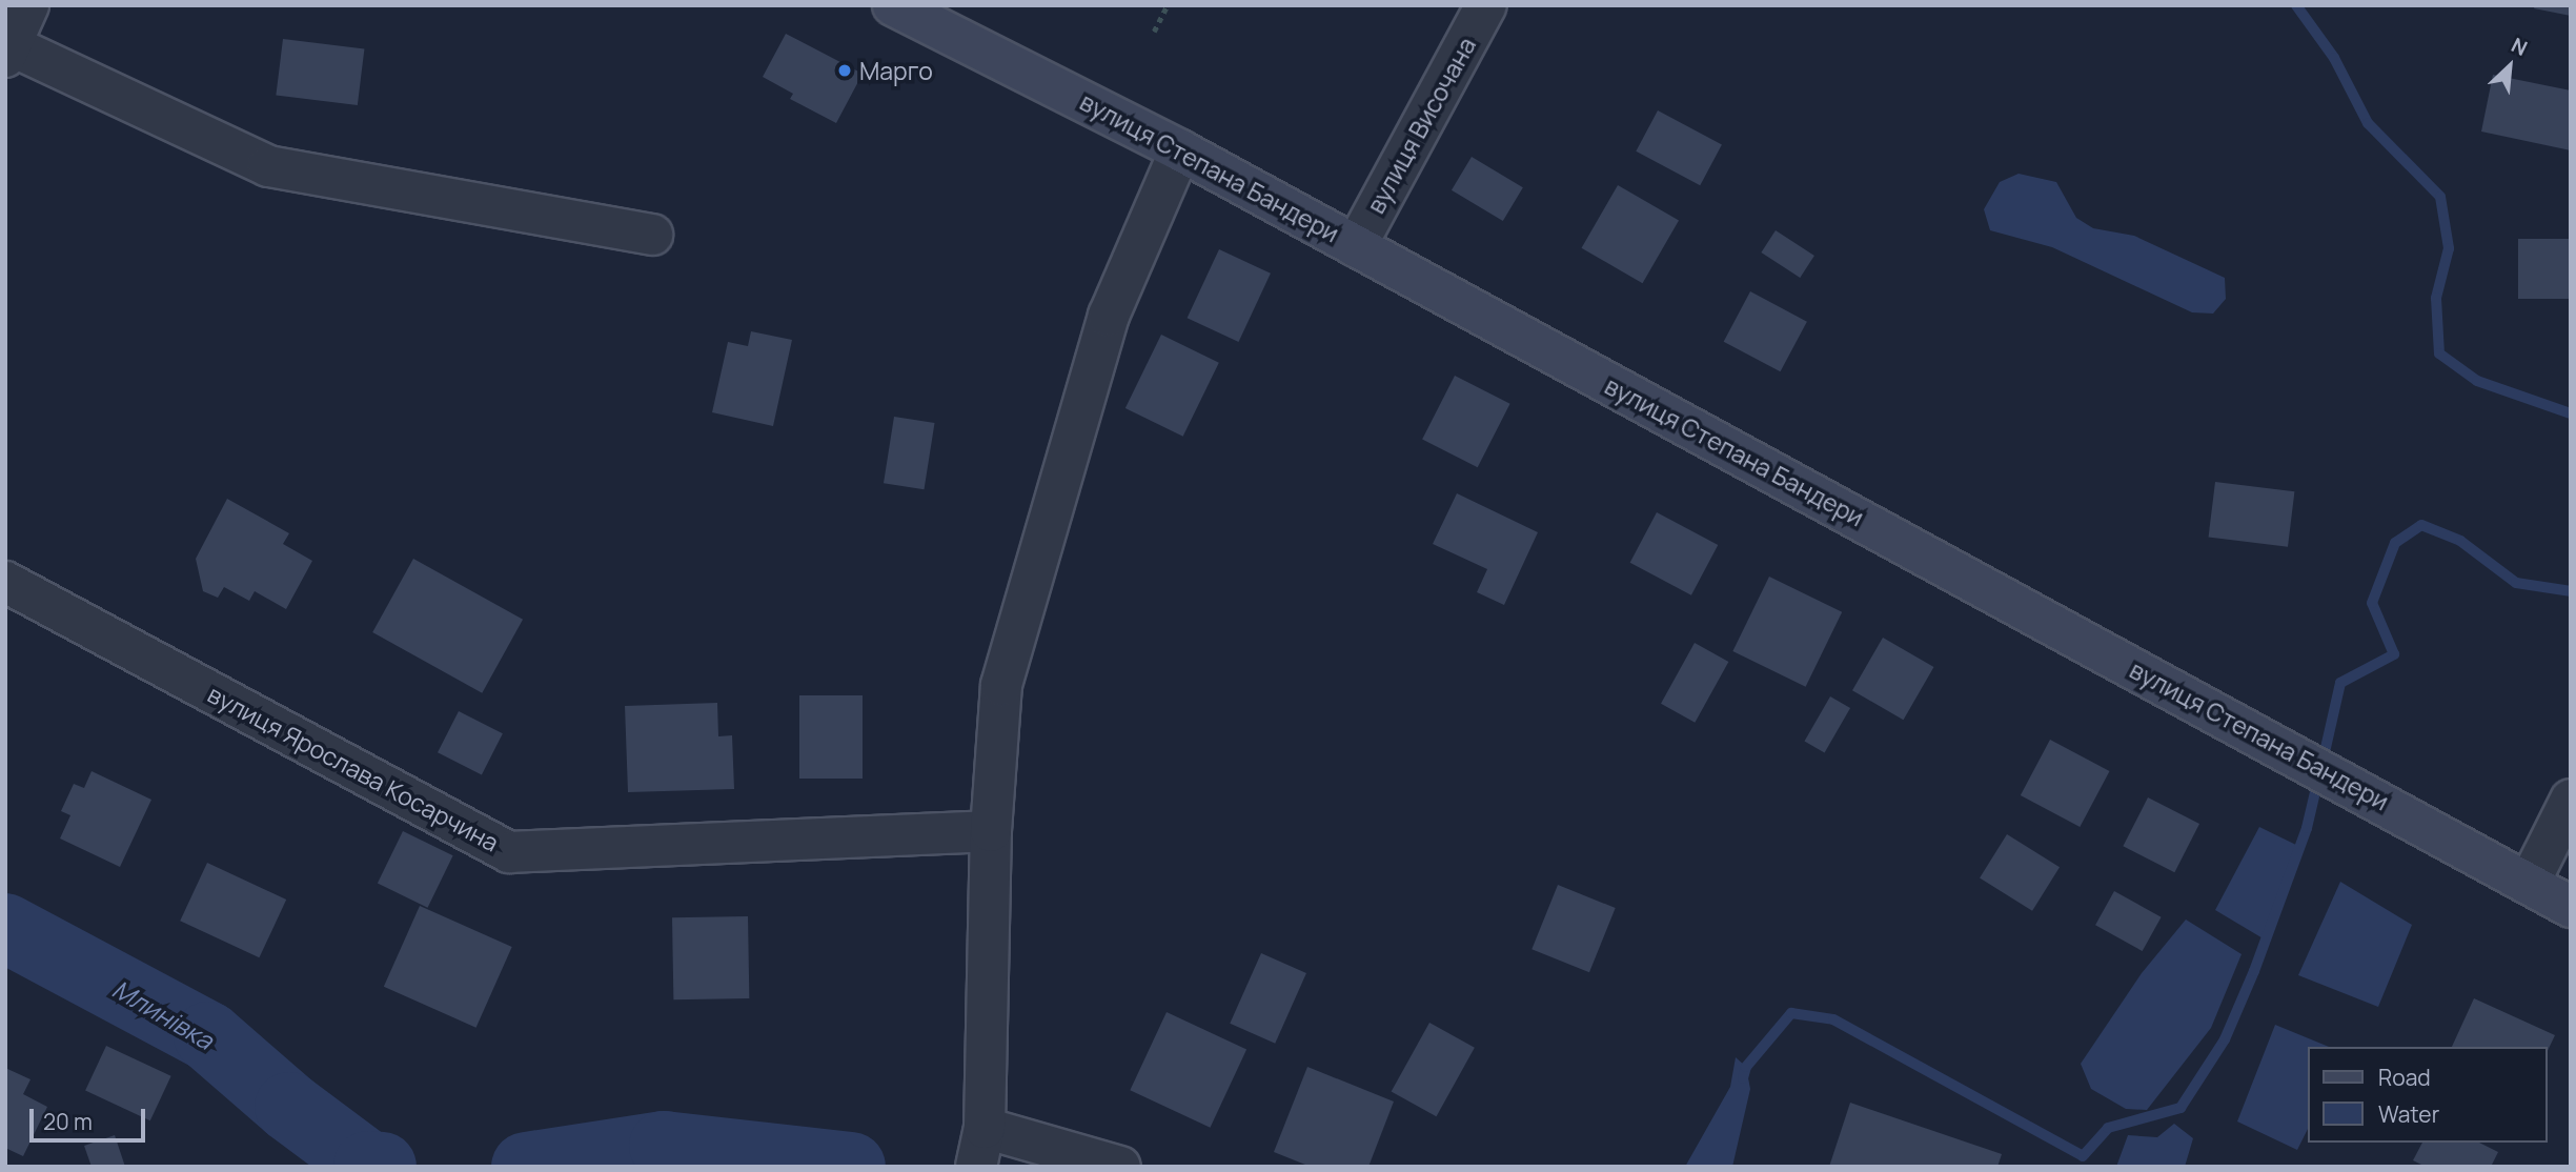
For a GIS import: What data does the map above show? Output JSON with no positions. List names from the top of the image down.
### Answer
{
  "streets": {
    "main road": ["вулиця Степана Бандери"],
    "street": ["вулиця Височана", "вулиця Ярослава Косарчина"]
  },
  "crossings": [
    ["вулиця Височана", "вулиця Степана Бандери"]
  ],
  "water": ["Млинівка"],
  "places": ["Марго"],
  "legend": ["Road", "Water"],
  "scale_bar": "20 m",
  "north": "top right"
}
